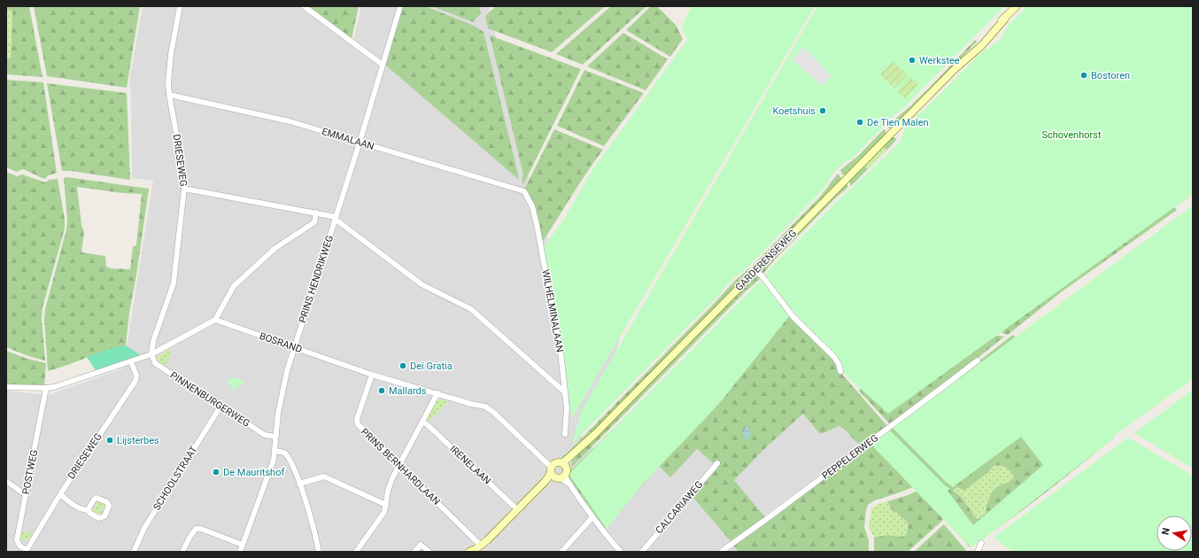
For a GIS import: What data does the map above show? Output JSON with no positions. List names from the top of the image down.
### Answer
{
  "streets": {
    "main road": ["GARDERENSEWEG"],
    "street": [
      "EMMALAAN",
      "DRIESEWEG",
      "PRINS HENDRIKWEG",
      "WILHELMINALAAN",
      "BOSRAND",
      "PINNENBURGERWEG",
      "PEPPELERWEG",
      "IRENELAAN",
      "PRINS BERNHARDLAAN",
      "POSTWEG",
      "SCHOOLSTRAAT",
      "CALCARIAWEG"
    ]
  },
  "crossings": [
    ["EMMALAAN", "DRIESEWEG"],
    ["EMMALAAN", "PRINS HENDRIKWEG"],
    ["EMMALAAN", "WILHELMINALAAN"],
    ["DRIESEWEG", "PINNENBURGERWEG"],
    ["DRIESEWEG", "POSTWEG"],
    ["PRINS HENDRIKWEG", "BOSRAND"],
    ["PRINS HENDRIKWEG", "PINNENBURGERWEG"],
    ["BOSRAND", "PRINS BERNHARDLAAN"],
    ["PINNENBURGERWEG", "SCHOOLSTRAAT"]
  ],
  "parks": ["Schovenhorst"],
  "places": [
    "Werkstee",
    "Bostoren",
    "Koetshuis",
    "De Tien Malen",
    "Deï Gratia",
    "Mallards",
    "Lijsterbes",
    "De Mauritshof"
  ],
  "north": "left"
}
